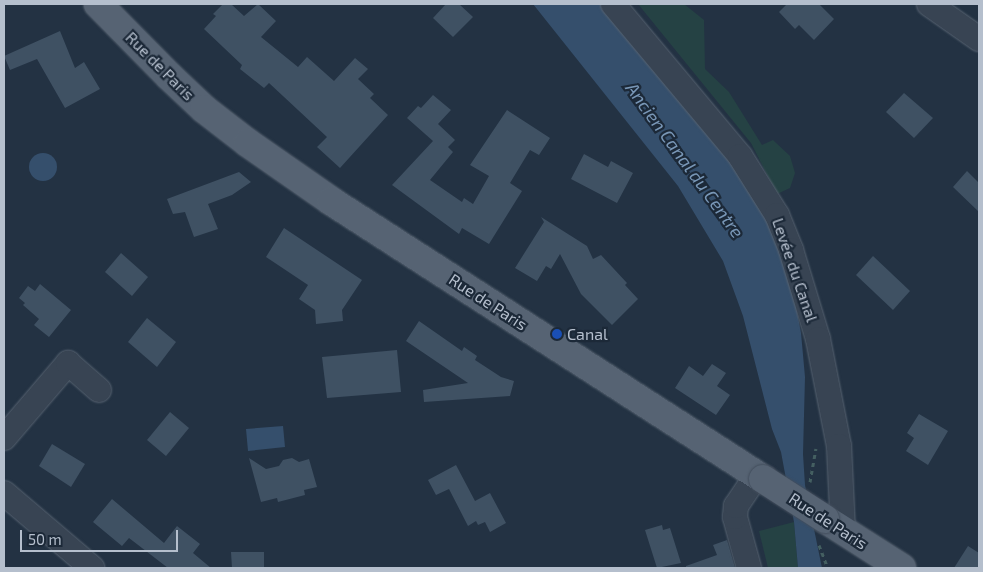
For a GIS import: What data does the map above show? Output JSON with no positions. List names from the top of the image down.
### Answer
{
  "streets": {
    "main road": ["Rue de Paris"],
    "street": ["Levée du Canal"]
  },
  "crossings": [
    ["Rue de Paris", "Levée du Canal"]
  ],
  "water": ["Ancien Canal du Centre"],
  "places": ["Canal"],
  "scale_bar": "50 m"
}
